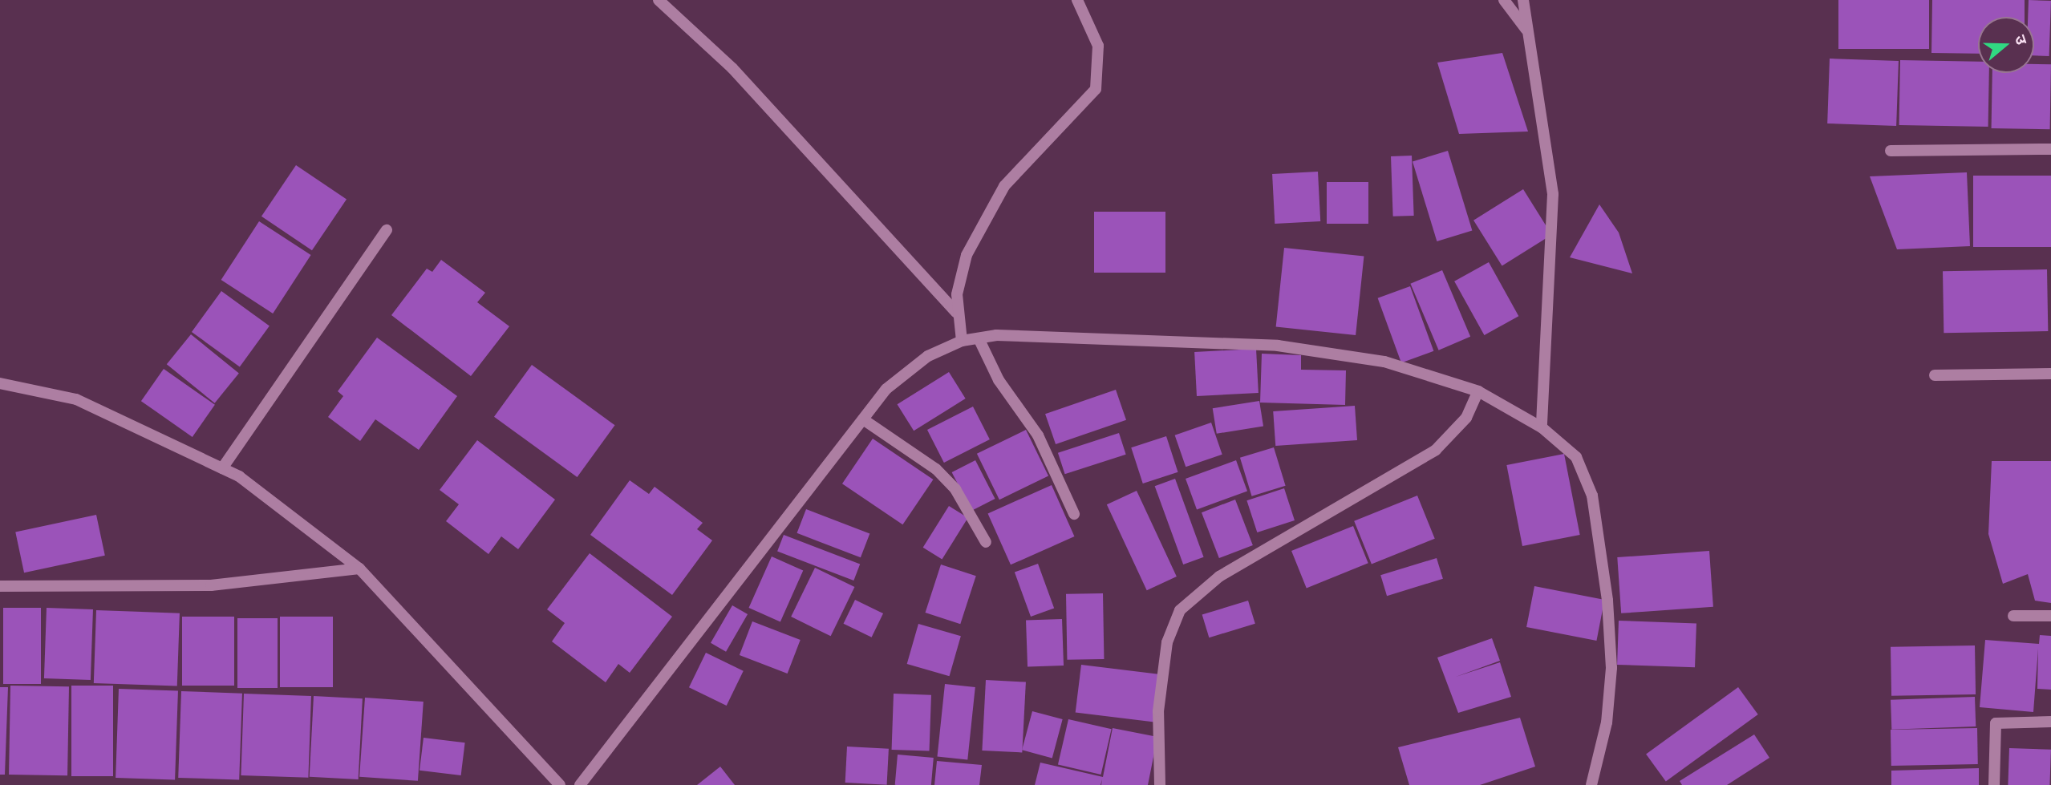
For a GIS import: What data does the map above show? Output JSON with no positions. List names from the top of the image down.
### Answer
{
  "north": "right"
}
